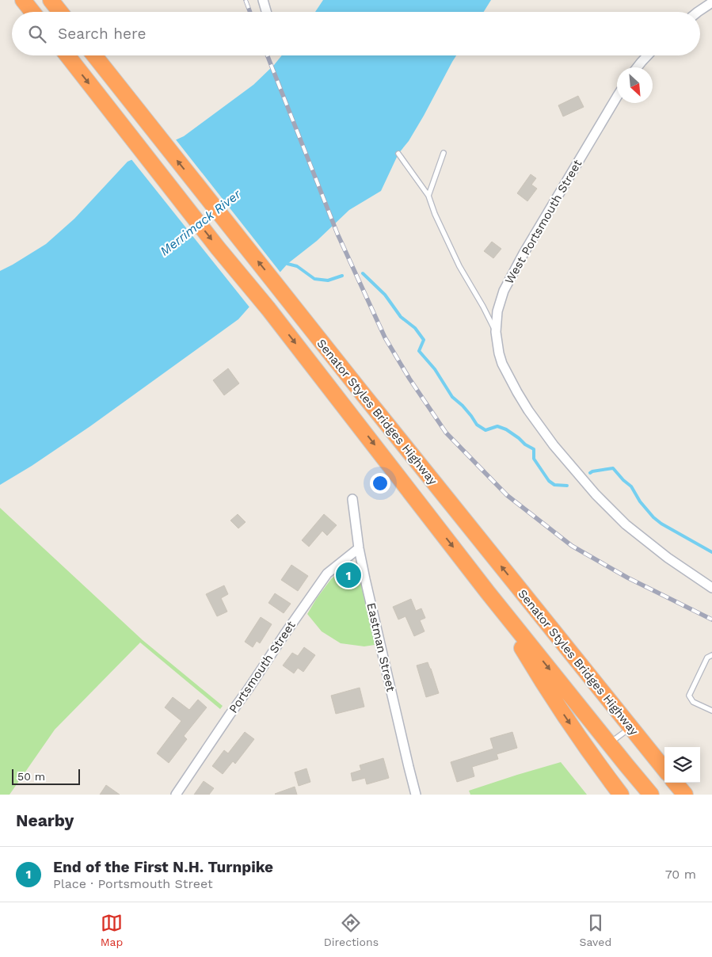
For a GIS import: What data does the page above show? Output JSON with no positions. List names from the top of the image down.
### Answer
{
  "streets": {
    "highway": ["Senator Styles Bridges Highway"],
    "street": ["West Portsmouth Street", "Eastman Street", "Portsmouth Street"]
  },
  "crossings": [
    ["Eastman Street", "Portsmouth Street"]
  ],
  "water": ["Merrimack River"],
  "scale_bar": "50 m",
  "north": "bottom right",
  "page": {
    "search": "Search here",
    "pins": "1",
    "scale": "50 m",
    "heading": "Nearby",
    "list": [
      {
        "mark": "1",
        "name": "End of the First N.H. Turnpike",
        "note": "Place · Portsmouth Street",
        "value": "70 m"
      }
    ],
    "nav": ["Map", "Directions", "Saved"]
  }
}
